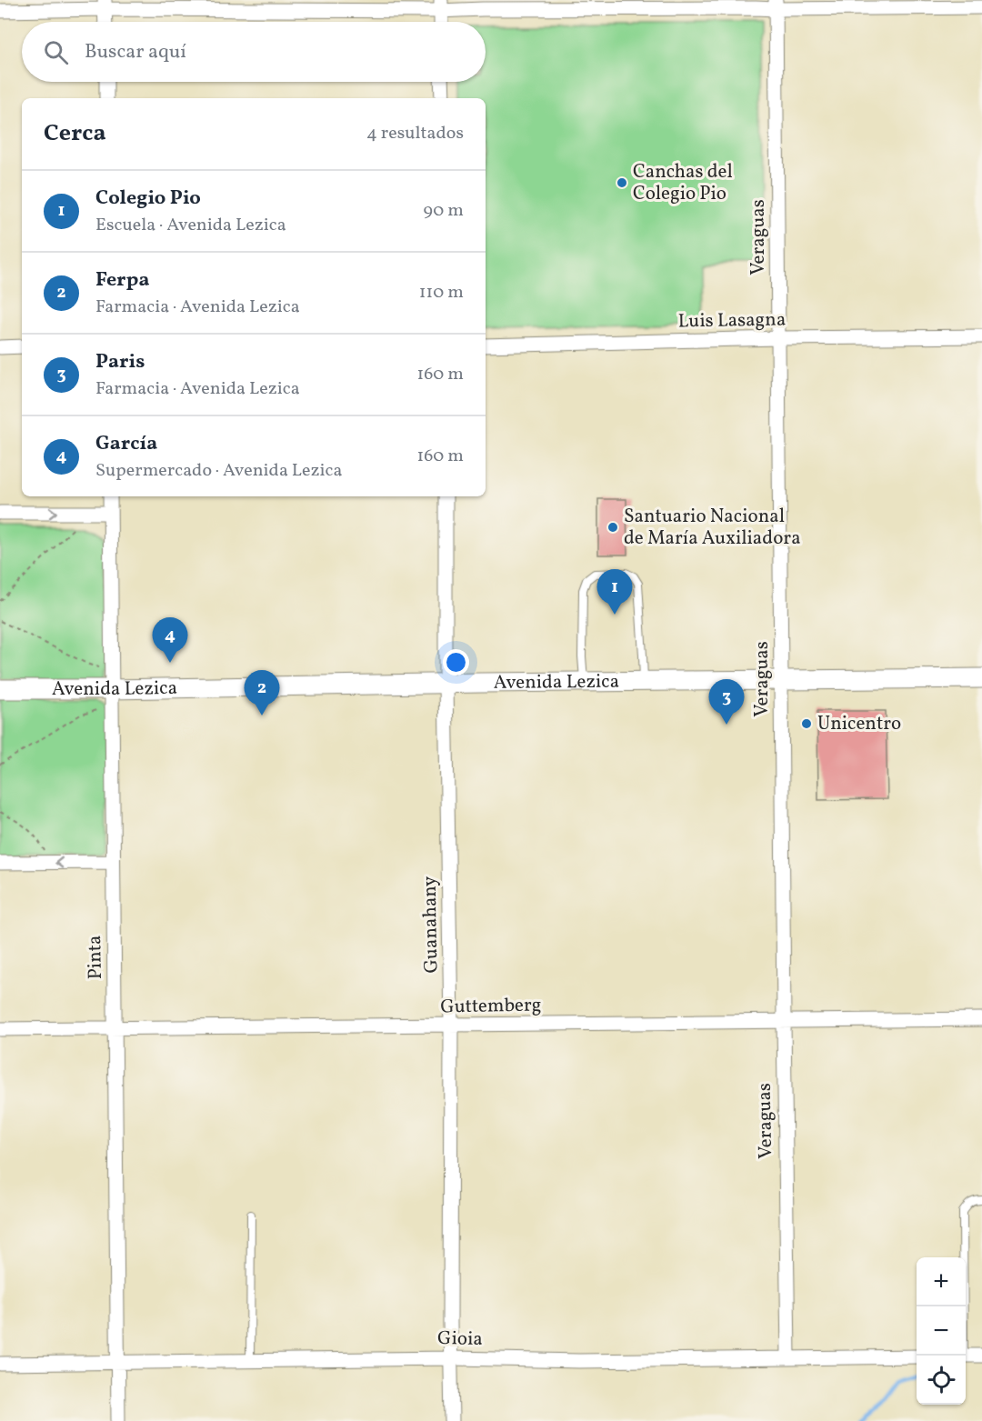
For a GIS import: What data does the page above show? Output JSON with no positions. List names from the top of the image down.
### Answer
{
  "streets": {
    "street": [
      "Veraguas",
      "Luis Lasagna",
      "Avenida Lezica",
      "Guanahany",
      "Pinta",
      "Guttemberg",
      "Gioia"
    ]
  },
  "crossings": [
    ["Veraguas", "Luis Lasagna"],
    ["Veraguas", "Avenida Lezica"],
    ["Veraguas", "Guttemberg"],
    ["Veraguas", "Gioia"],
    ["Avenida Lezica", "Guanahany"],
    ["Avenida Lezica", "Pinta"],
    ["Guanahany", "Guttemberg"],
    ["Guanahany", "Gioia"],
    ["Pinta", "Guttemberg"],
    ["Pinta", "Gioia"]
  ],
  "places": ["Canchas del Colegio Pio", "Santuario Nacional de María Auxiliadora", "Unicentro"],
  "page": {
    "search": "Buscar aquí",
    "heading": ["Cerca", "4 resultados"],
    "list": [
      {
        "mark": "1",
        "name": "Colegio Pio",
        "note": "Escuela · Avenida Lezica",
        "value": "90 m"
      },
      {
        "mark": "2",
        "name": "Ferpa",
        "note": "Farmacia · Avenida Lezica",
        "value": "110 m"
      },
      {
        "mark": "3",
        "name": "Paris",
        "note": "Farmacia · Avenida Lezica",
        "value": "160 m"
      },
      {
        "mark": "4",
        "name": "García",
        "note": "Supermercado · Avenida Lezica",
        "value": "160 m"
      }
    ],
    "pins": [
      "1",
      "4",
      "2",
      "3"
    ],
    "map_buttons": ["+", "−"]
  }
}
